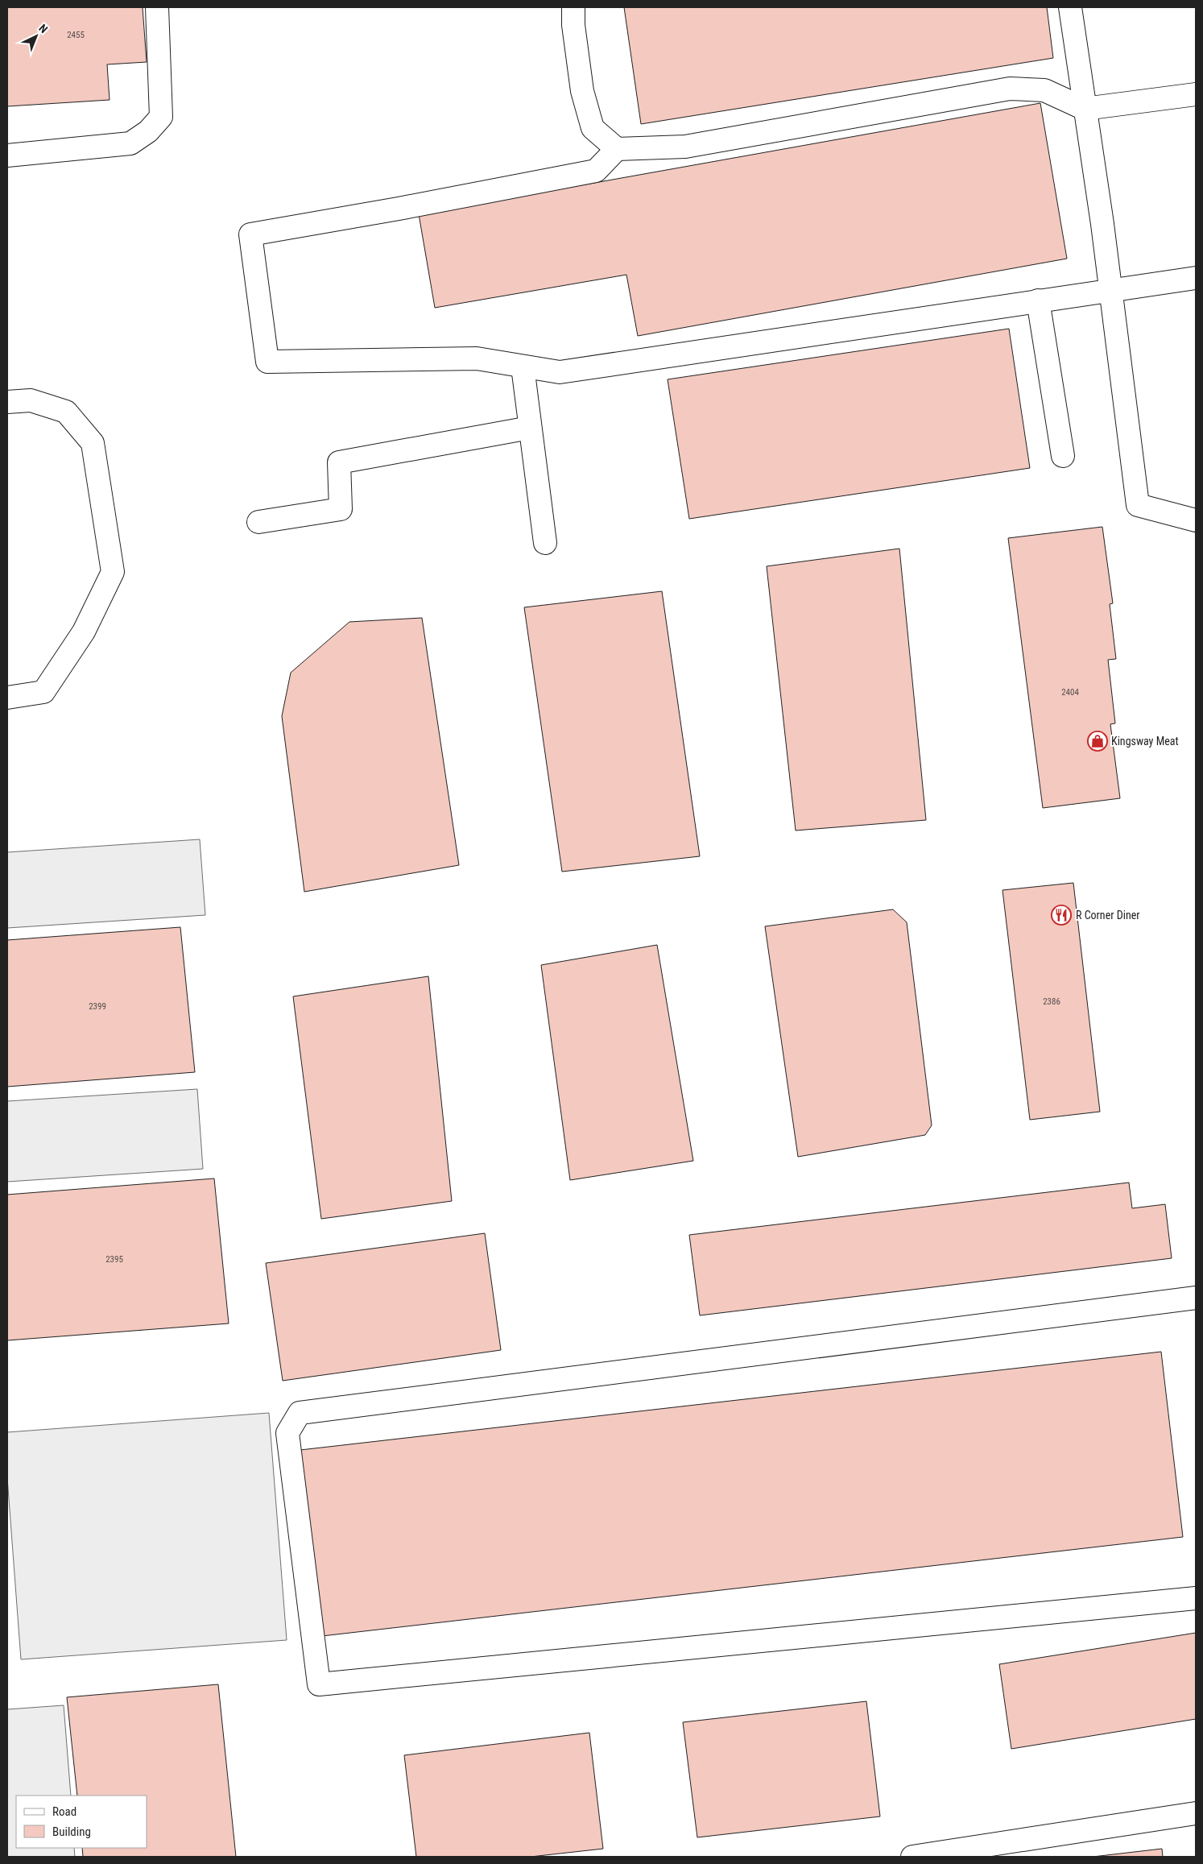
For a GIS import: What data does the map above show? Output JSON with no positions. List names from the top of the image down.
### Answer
{
  "places": {
    "shop": ["Kingsway Meat"],
    "restaurant": ["R Corner Diner"]
  },
  "house_numbers": [
    "2455",
    "2404",
    "2386",
    "2399",
    "2395"
  ],
  "legend": ["Road", "Building"],
  "north": "top right"
}
